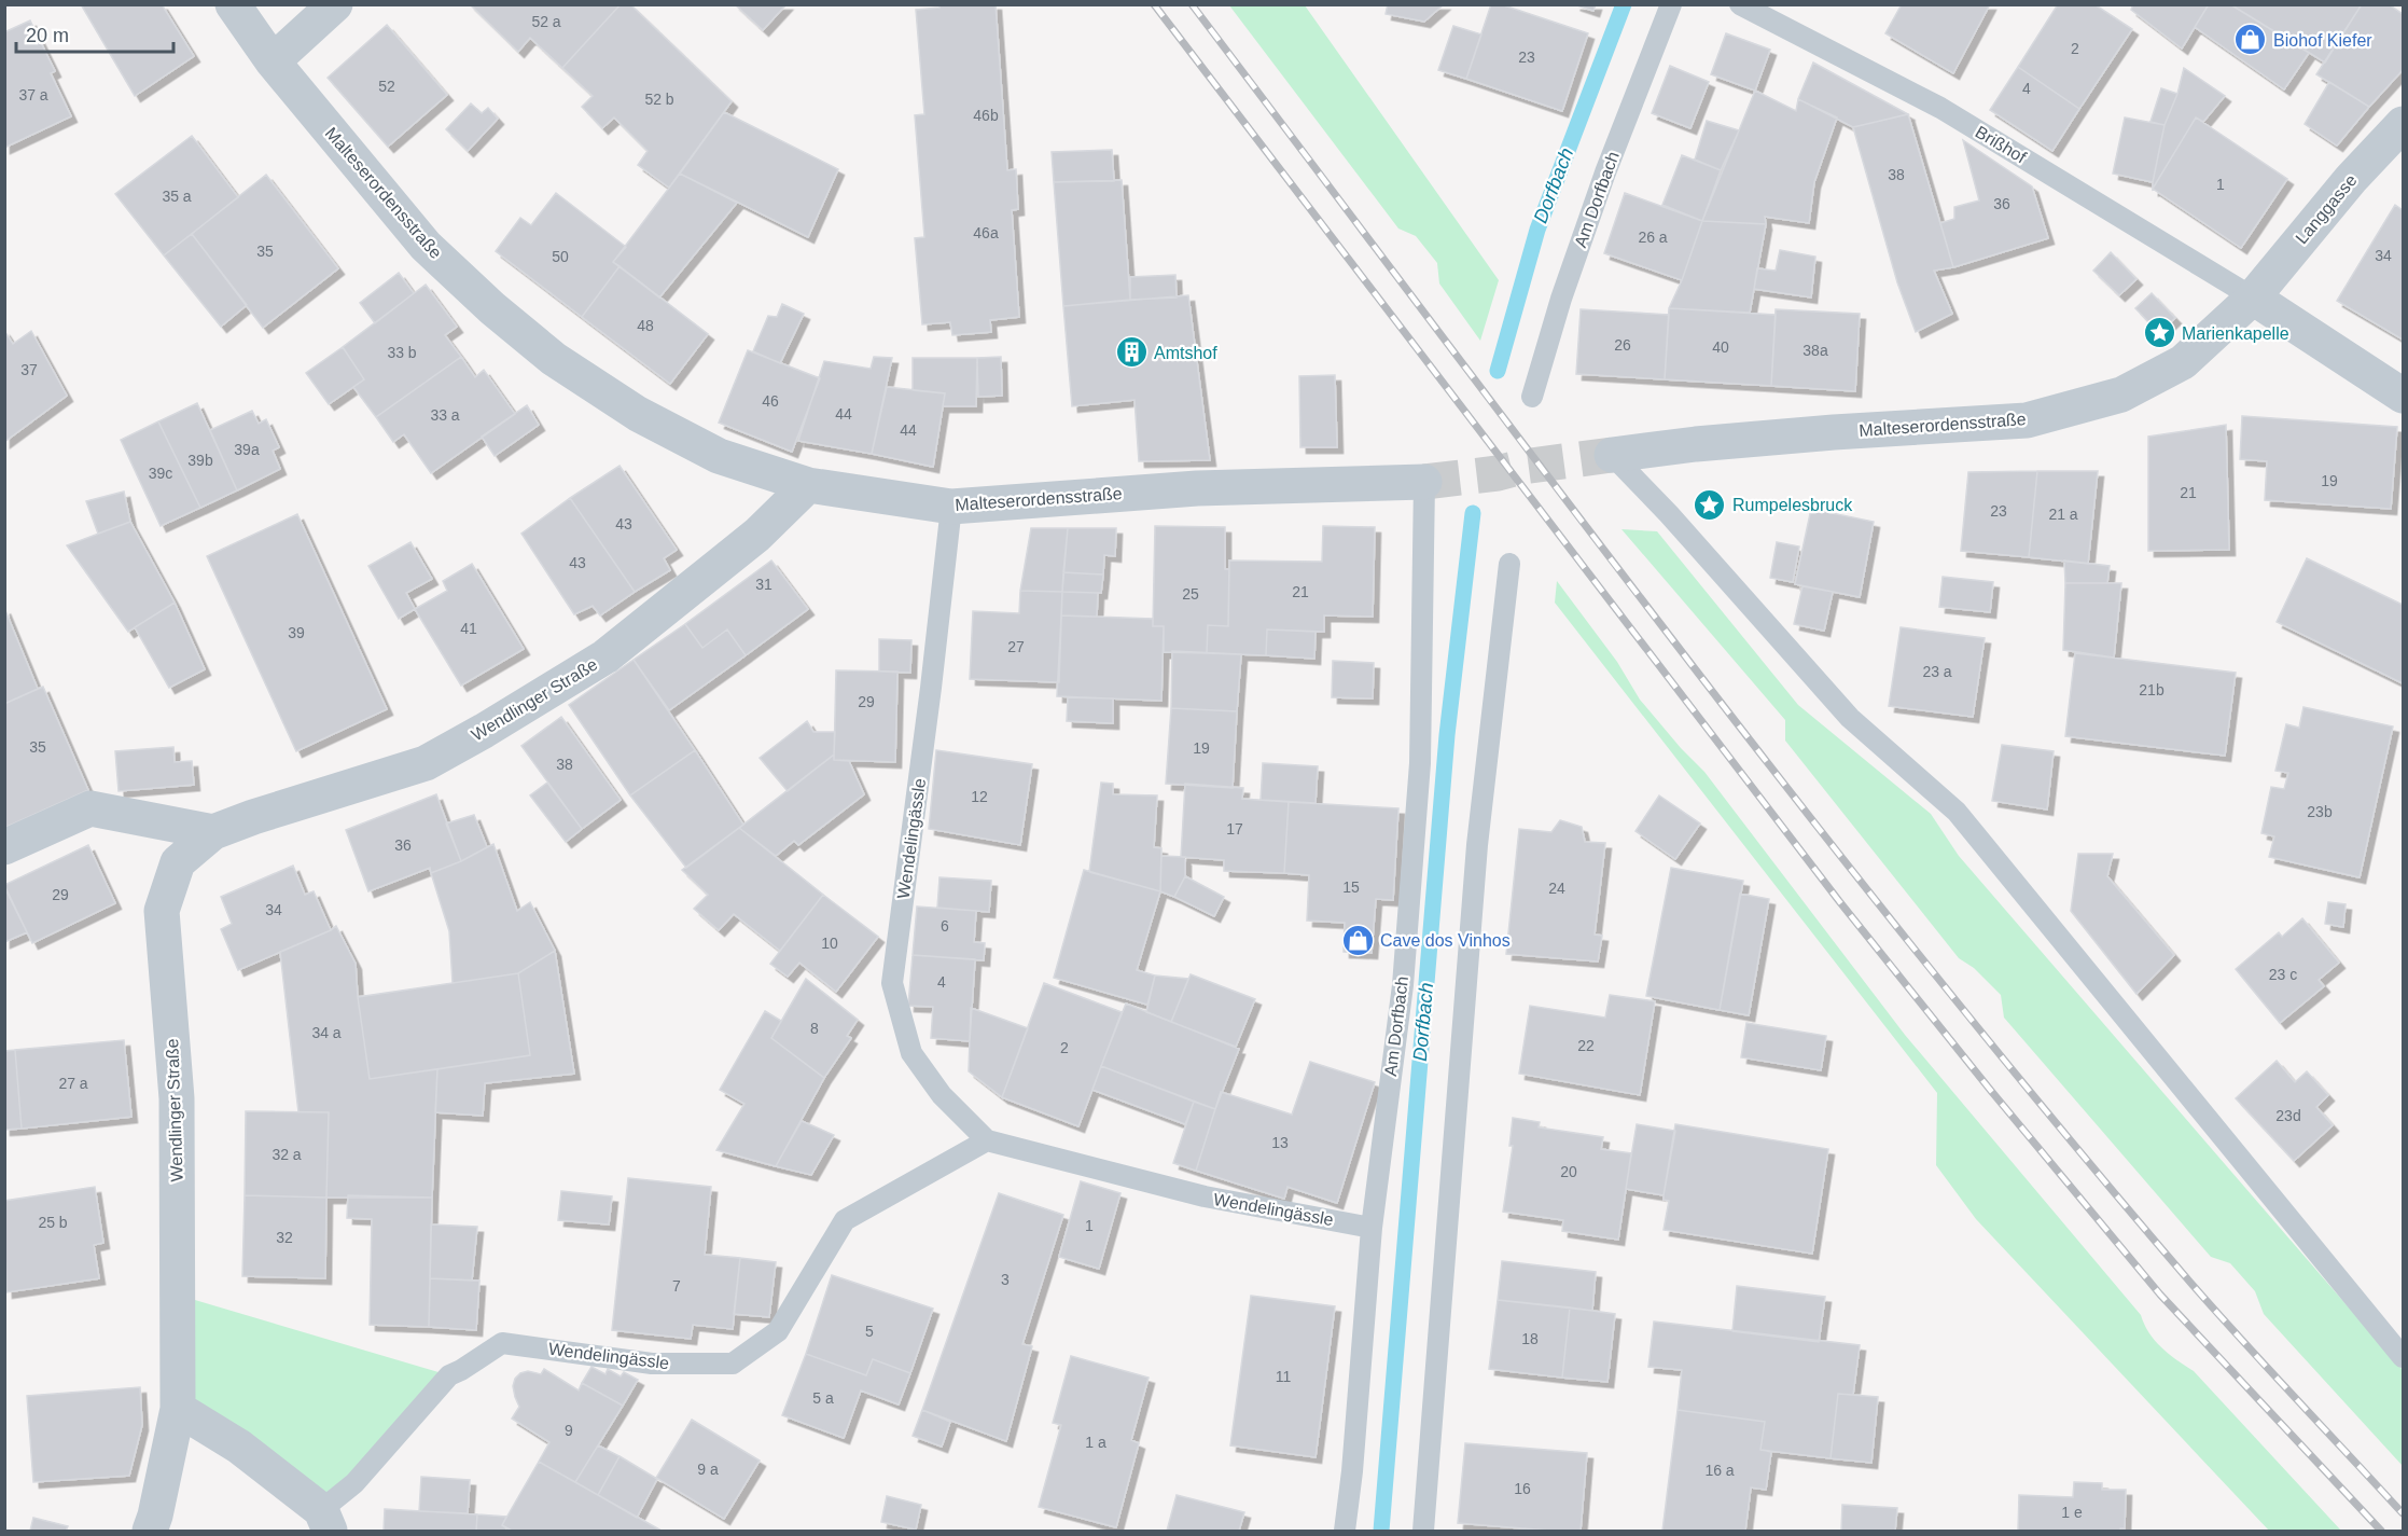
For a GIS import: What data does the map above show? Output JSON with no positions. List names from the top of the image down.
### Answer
{
  "streets": {
    "street": ["Malteserordensstraße", "Langgasse", "Wendlinger Straße"],
    "lane": ["Brißhof", "Am Dorfbach", "Wendelingässle"]
  },
  "crossings": [
    ["Brißhof", "Malteserordensstraße"],
    ["Brißhof", "Langgasse"],
    ["Malteserordensstraße", "Am Dorfbach"],
    ["Malteserordensstraße", "Langgasse"],
    ["Malteserordensstraße", "Wendlinger Straße"],
    ["Malteserordensstraße", "Wendelingässle"],
    ["Am Dorfbach", "Wendelingässle"]
  ],
  "water": ["Dorfbach"],
  "places": {
    "shop": ["Biohof Kiefer", "Cave dos Vinhos"],
    "place": ["Marienkapelle", "Rumpelesbruck"],
    "building": ["Amtshof"]
  },
  "house_numbers": [
    "52 a",
    "2",
    "23",
    "52",
    "4",
    "37 a",
    "52 b",
    "46b",
    "38",
    "1",
    "35 a",
    "36",
    "46a",
    "26 a",
    "35",
    "34",
    "50",
    "48",
    "26",
    "40",
    "38a",
    "33 b",
    "37",
    "46",
    "44",
    "33 a",
    "44",
    "39a",
    "39b",
    "39c",
    "19",
    "21",
    "23",
    "21 a",
    "43",
    "43",
    "31",
    "21",
    "25",
    "41",
    "39",
    "27",
    "23 a",
    "21b",
    "29",
    "35",
    "19",
    "38",
    "12",
    "23b",
    "17",
    "36",
    "15",
    "24",
    "29",
    "34",
    "6",
    "10",
    "23 c",
    "4",
    "8",
    "34 a",
    "22",
    "2",
    "27 a",
    "23d",
    "13",
    "32 a",
    "20",
    "25 b",
    "1",
    "32",
    "3",
    "7",
    "5",
    "18",
    "11",
    "5 a",
    "9",
    "1 a",
    "9 a",
    "16 a",
    "16",
    "1 e"
  ],
  "scale_bar": "20 m"
}
